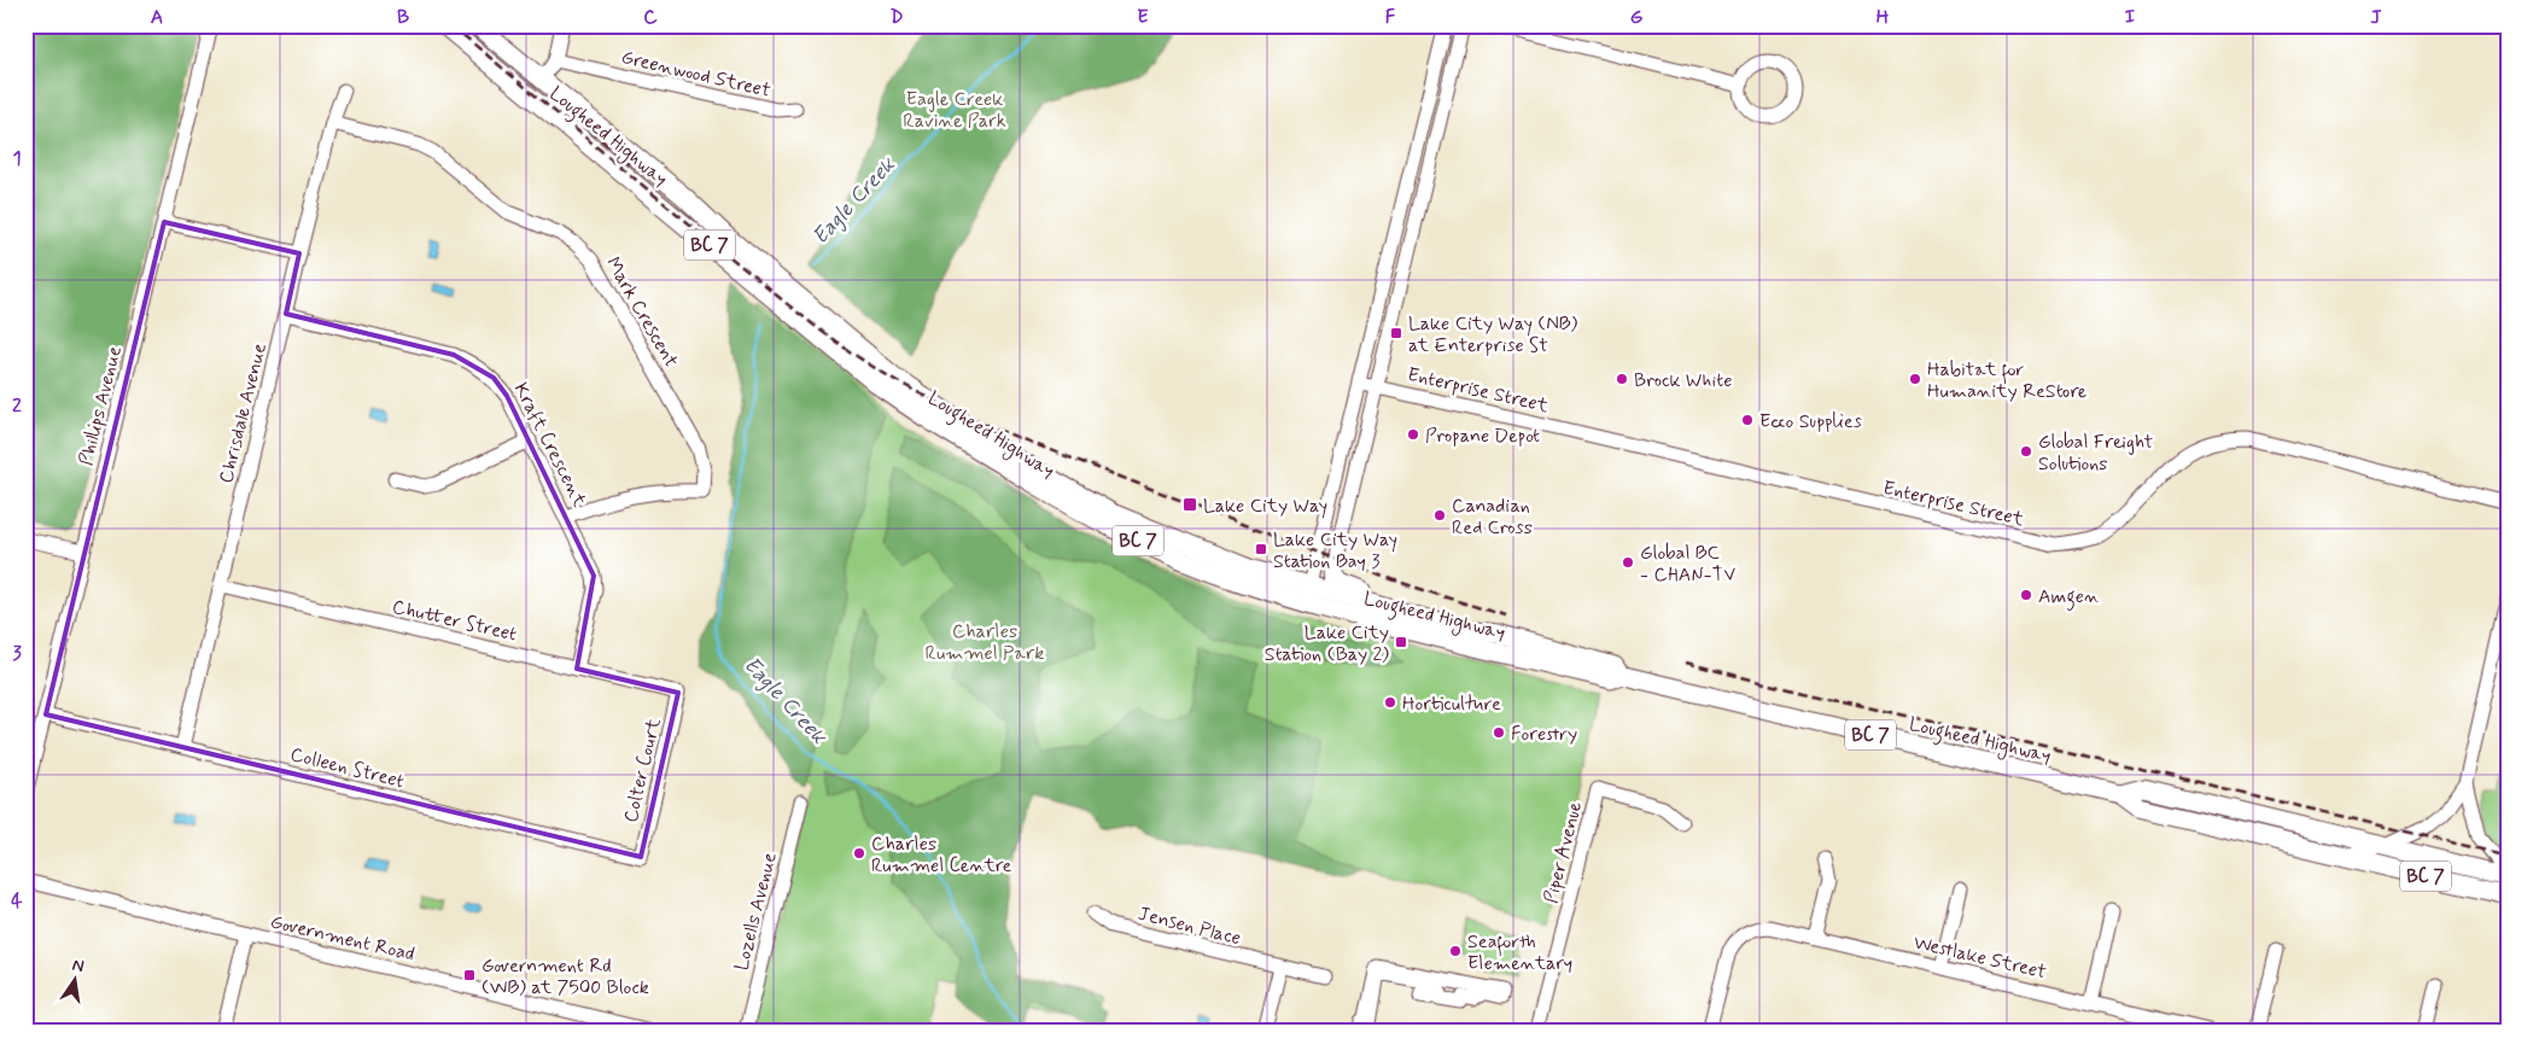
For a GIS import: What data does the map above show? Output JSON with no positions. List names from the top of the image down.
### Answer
{
  "streets": {
    "main road": ["Lougheed Highway", "BC 7"],
    "street": [
      "Greenwood Street",
      "Mark Crescent",
      "Enterprise Street",
      "Phillips Avenue",
      "Chrisdale Avenue",
      "Kraft Crescent",
      "Chutter Street",
      "Colleen Street",
      "Colter Court",
      "Piper Avenue",
      "Lozells Avenue",
      "Jensen Place",
      "Government Road",
      "Westlake Street"
    ]
  },
  "crossings": [
    ["Mark Crescent", "Chrisdale Avenue"],
    ["Mark Crescent", "Kraft Crescent"],
    ["Phillips Avenue", "Colleen Street"],
    ["Chrisdale Avenue", "Kraft Crescent"],
    ["Chrisdale Avenue", "Chutter Street"],
    ["Chrisdale Avenue", "Colleen Street"],
    ["Kraft Crescent", "Chutter Street"],
    ["Chutter Street", "Colter Court"],
    ["Colleen Street", "Colter Court"]
  ],
  "water": ["Eagle Creek"],
  "parks": ["Eagle Creek Ravine Park", "Charles Rummel Park"],
  "places": {
    "transit": [
      "Lake City Way (NB) at Enterprise St",
      "Lake City Way",
      "Lake City Way Station Bay 3",
      "Lake City Station (Bay 2)",
      "Government Rd (WB) at 7500 Block"
    ],
    "other": [
      "Brock White",
      "Habitat for Humanity ReStore",
      "Ecco Supplies",
      "Propane Depot",
      "Global Freight Solutions",
      "Canadian Red Cross",
      "Global BC - CHAN-TV",
      "Amgen",
      "Horticulture",
      "Forestry",
      "Charles Rummel Centre",
      "Seaforth Elementary"
    ]
  },
  "north": "top",
  "grid": {
    "columns": [
      "A",
      "B",
      "C",
      "D",
      "E",
      "F",
      "G",
      "H",
      "I",
      "J"
    ],
    "rows": [
      "1",
      "2",
      "3",
      "4"
    ]
  }
}
